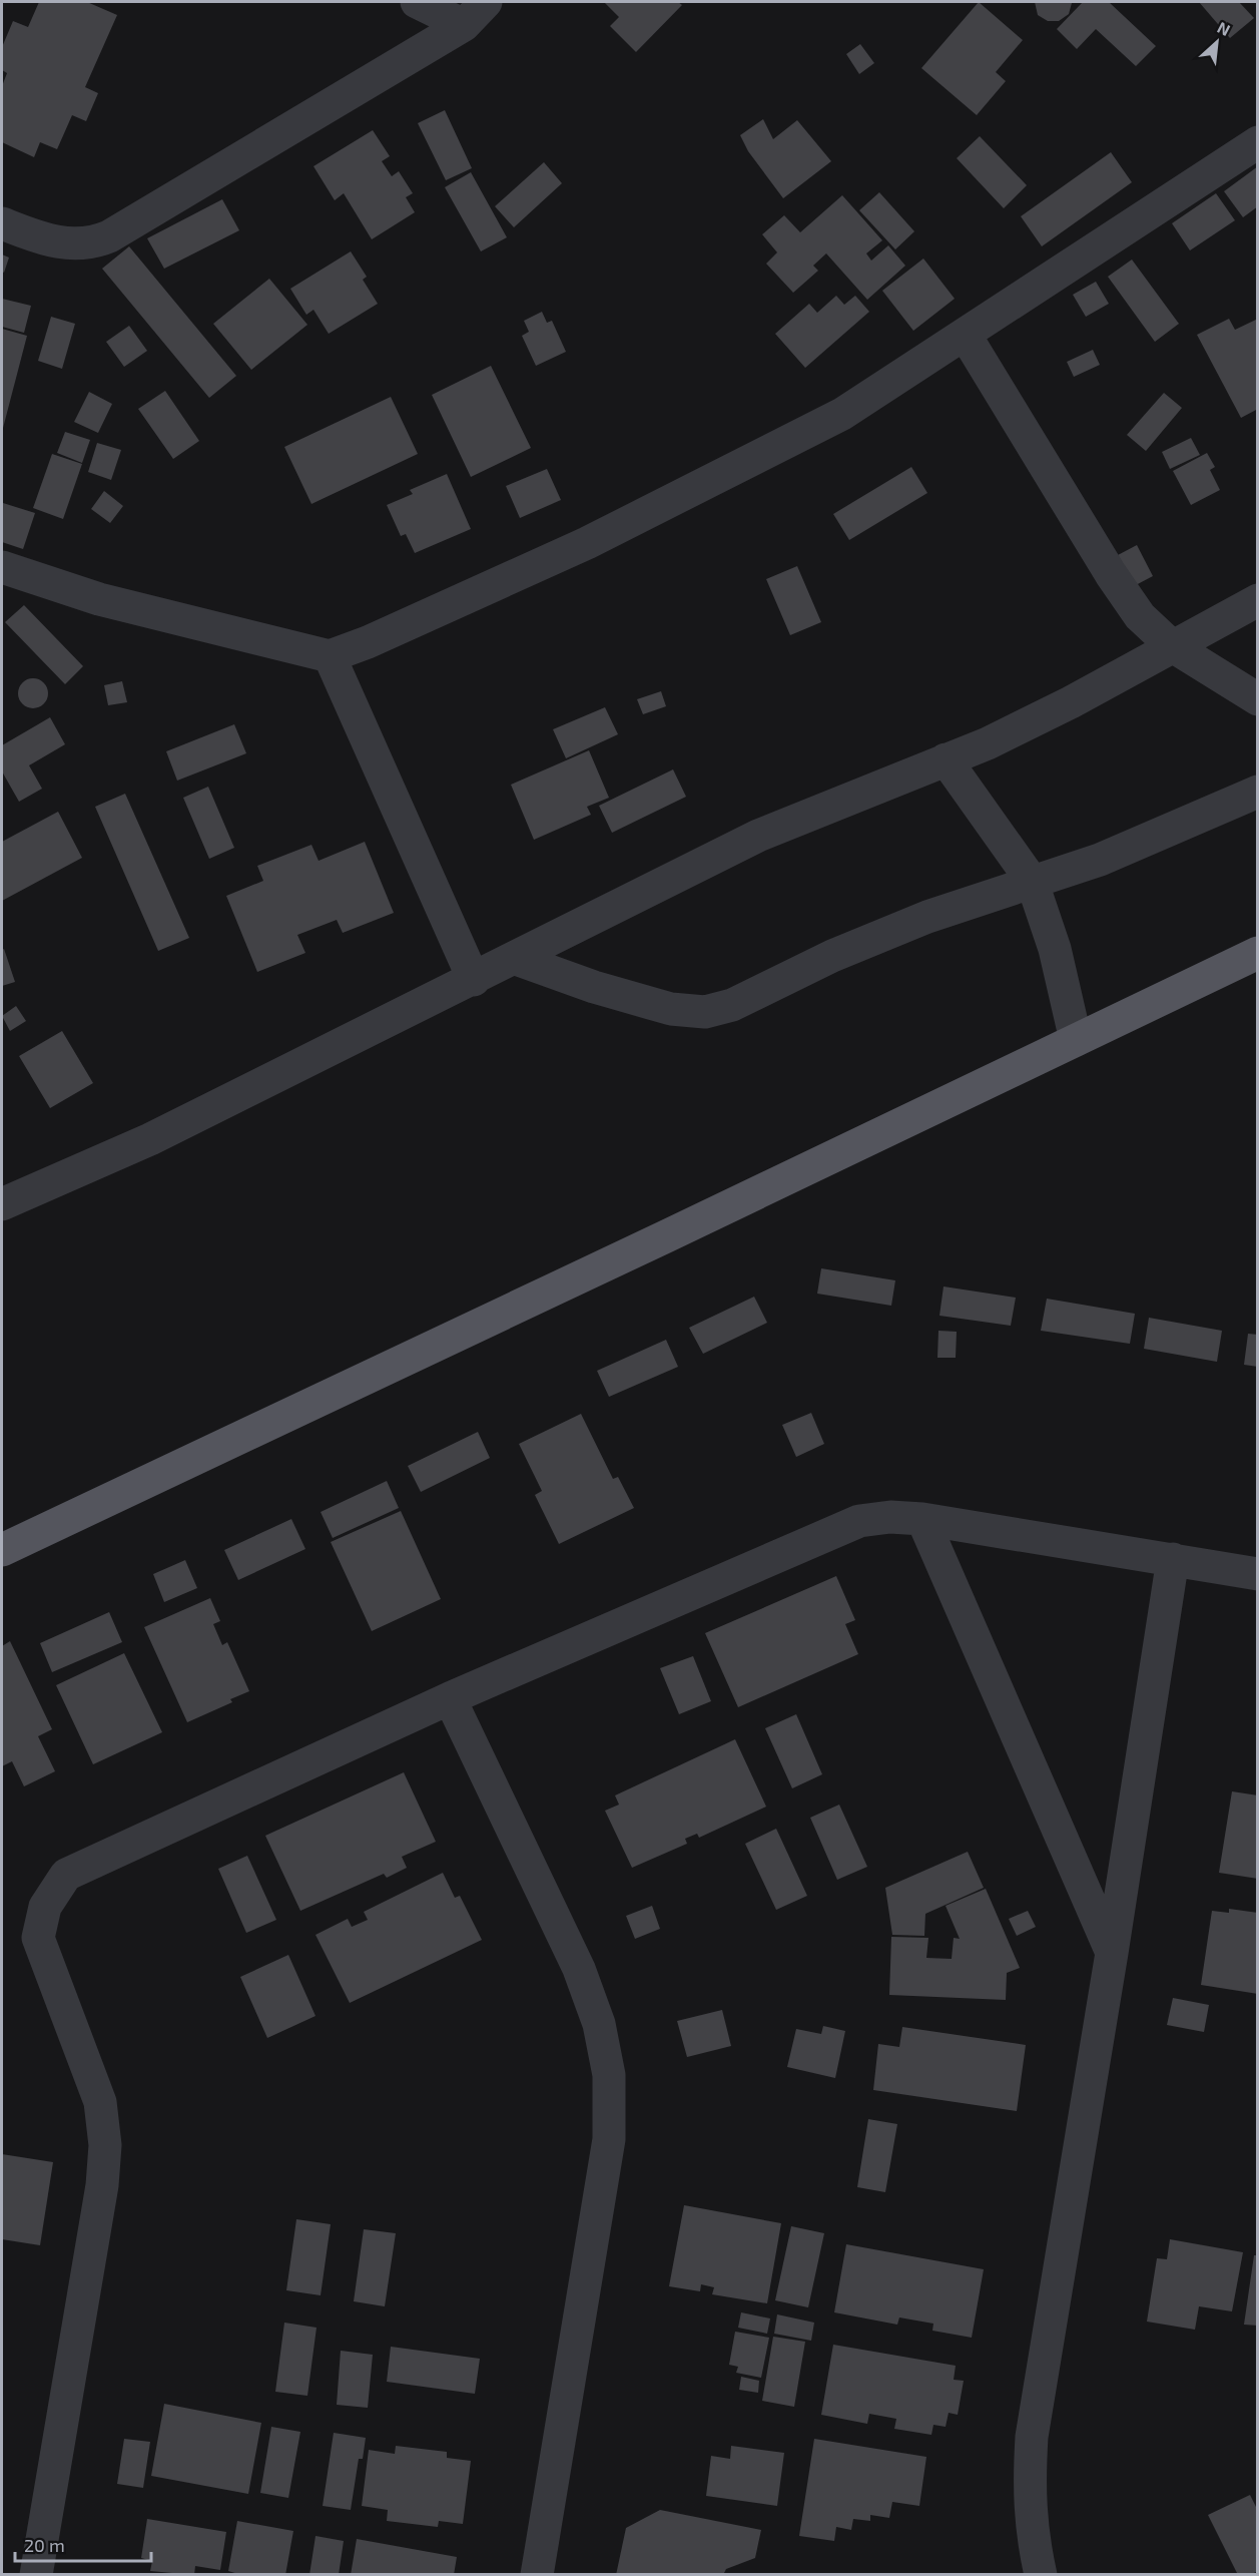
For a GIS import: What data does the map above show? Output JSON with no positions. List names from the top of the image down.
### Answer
{
  "scale_bar": "20 m",
  "north": "top right"
}
